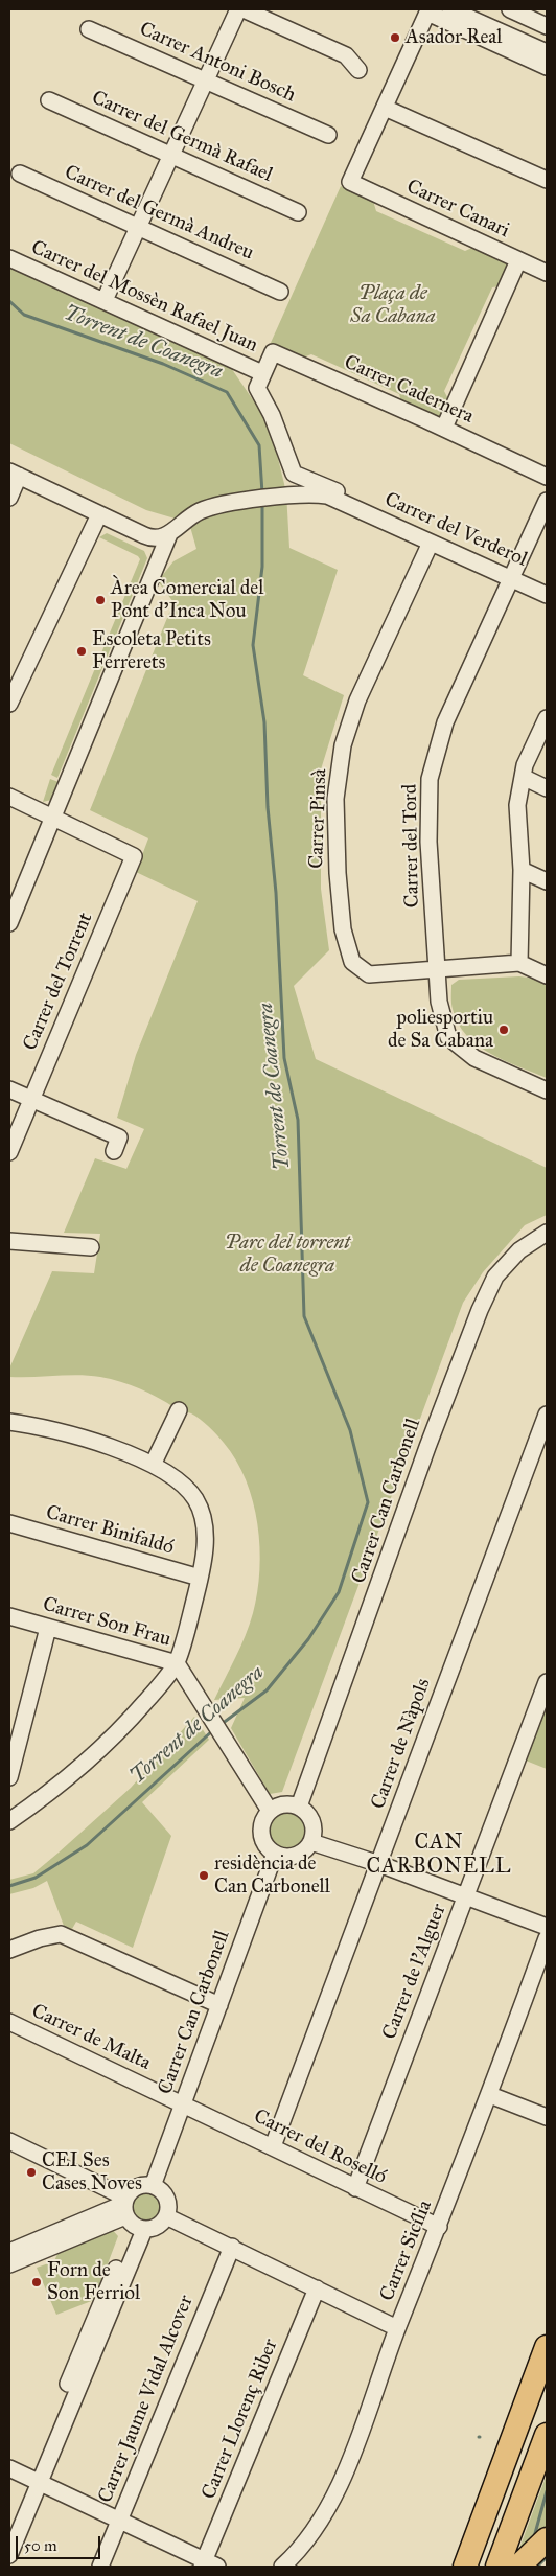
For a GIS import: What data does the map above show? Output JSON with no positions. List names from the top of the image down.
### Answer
{
  "streets": {
    "street": [
      "Carrer Antoni Bosch",
      "Carrer del Germà Rafael",
      "Carrer Canari",
      "Carrer del Germà Andreu",
      "Carrer del Mossèn Rafael Juan",
      "Carrer Cadernera",
      "Carrer del Verderol",
      "Carrer Pinsà",
      "Carrer del Tord",
      "Carrer del Torrent",
      "Carrer Can Carbonell",
      "Carrer Binifaldó",
      "Carrer Son Frau",
      "Carrer de Nàpols",
      "Carrer de l'Alguer",
      "Carrer de Malta",
      "Carrer del Roselló",
      "Carrer Sicília",
      "Carrer Jaume Vidal Alcover",
      "Carrer Llorenç Riber"
    ]
  },
  "crossings": [
    ["Carrer del Mossèn Rafael Juan", "Carrer Cadernera"],
    ["Carrer del Verderol", "Carrer Pinsà"],
    ["Carrer del Verderol", "Carrer del Tord"],
    ["Carrer Pinsà", "Carrer del Tord"],
    ["Carrer Can Carbonell", "Carrer Son Frau"],
    ["Carrer Can Carbonell", "Carrer de Malta"],
    ["Carrer Can Carbonell", "Carrer del Roselló"],
    ["Carrer de Nàpols", "Carrer del Roselló"],
    ["Carrer de l'Alguer", "Carrer del Roselló"],
    ["Carrer de Malta", "Carrer del Roselló"],
    ["Carrer del Roselló", "Carrer Sicília"]
  ],
  "districts": ["CAN CARBONELL"],
  "water": ["Torrent de Coanegra"],
  "parks": ["Plaça de Sa Cabana", "Parc del torrent de Coanegra"],
  "places": [
    "Asador Real",
    "Àrea Comercial del Pont d'Inca Nou",
    "Escoleta Petits Ferrerets",
    "poliesportiu de Sa Cabana",
    "residència de Can Carbonell",
    "CEI Ses Cases Noves",
    "Forn de Son Ferriol"
  ],
  "scale_bar": "50 m"
}
